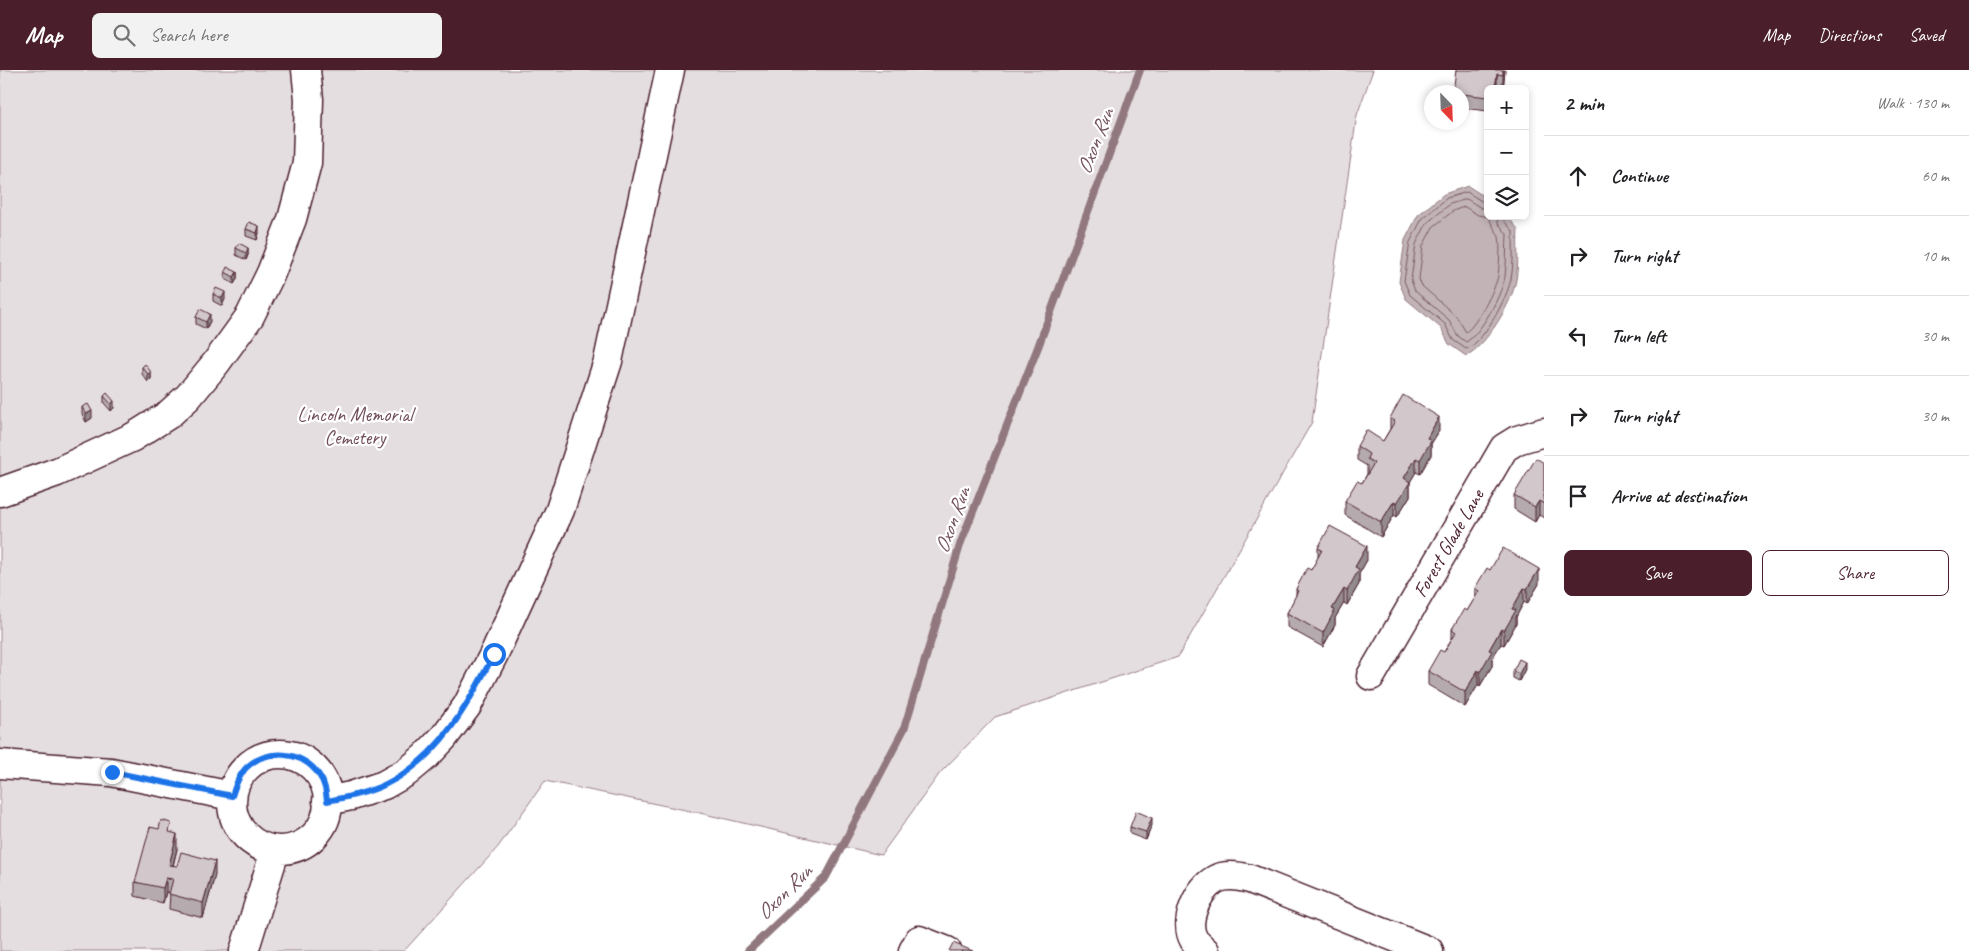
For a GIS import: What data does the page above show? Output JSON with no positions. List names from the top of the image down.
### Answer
{
  "streets": {
    "street": ["Forest Glade Lane"]
  },
  "water": ["Oxon Run"],
  "parks": ["Lincoln Memorial Cemetery"],
  "north": "bottom right",
  "page": {
    "header": "Map",
    "search": "Search here",
    "nav": ["Map", "Directions", "Saved"],
    "heading": ["2 min", "Walk · 130 m"],
    "map_buttons": ["+", "−"],
    "list": [
      ["Continue", "60 m"],
      ["Turn right", "10 m"],
      ["Turn left", "30 m"],
      ["Turn right", "30 m"],
      "Arrive at destination"
    ],
    "buttons": ["Save", "Share"]
  }
}
